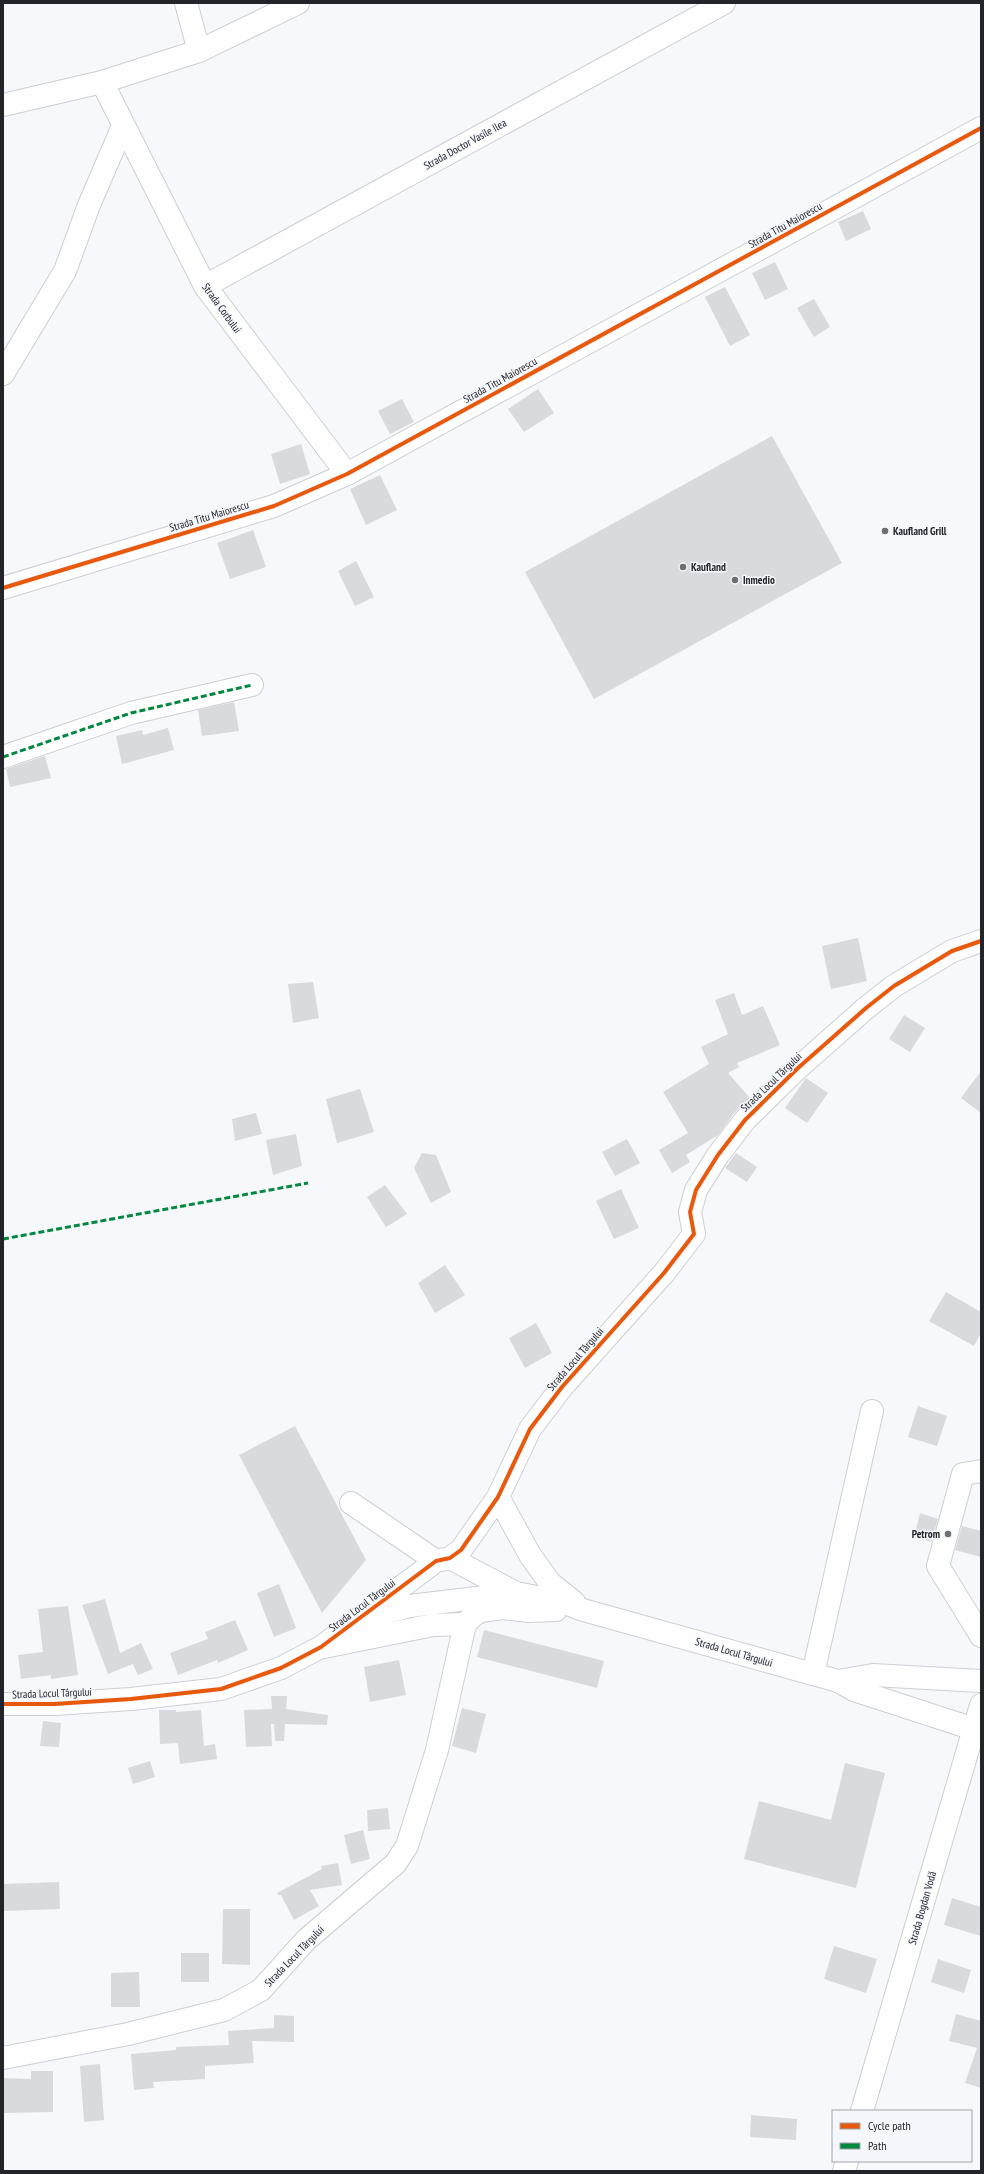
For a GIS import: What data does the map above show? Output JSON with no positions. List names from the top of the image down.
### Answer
{
  "streets": {
    "street": [
      "Strada Doctor Vasile Ilea",
      "Strada Titu Maiorescu",
      "Strada Corbului",
      "Strada Locul Târgului",
      "Strada Bogdan Vodă"
    ]
  },
  "crossings": [
    ["Strada Doctor Vasile Ilea", "Strada Corbului"],
    ["Strada Titu Maiorescu", "Strada Corbului"],
    ["Strada Locul Târgului", "Strada Bogdan Vodă"]
  ],
  "places": [
    "Kaufland Grill",
    "Kaufland",
    "Inmedio",
    "Petrom"
  ],
  "legend": ["Cycle path", "Path"]
}
